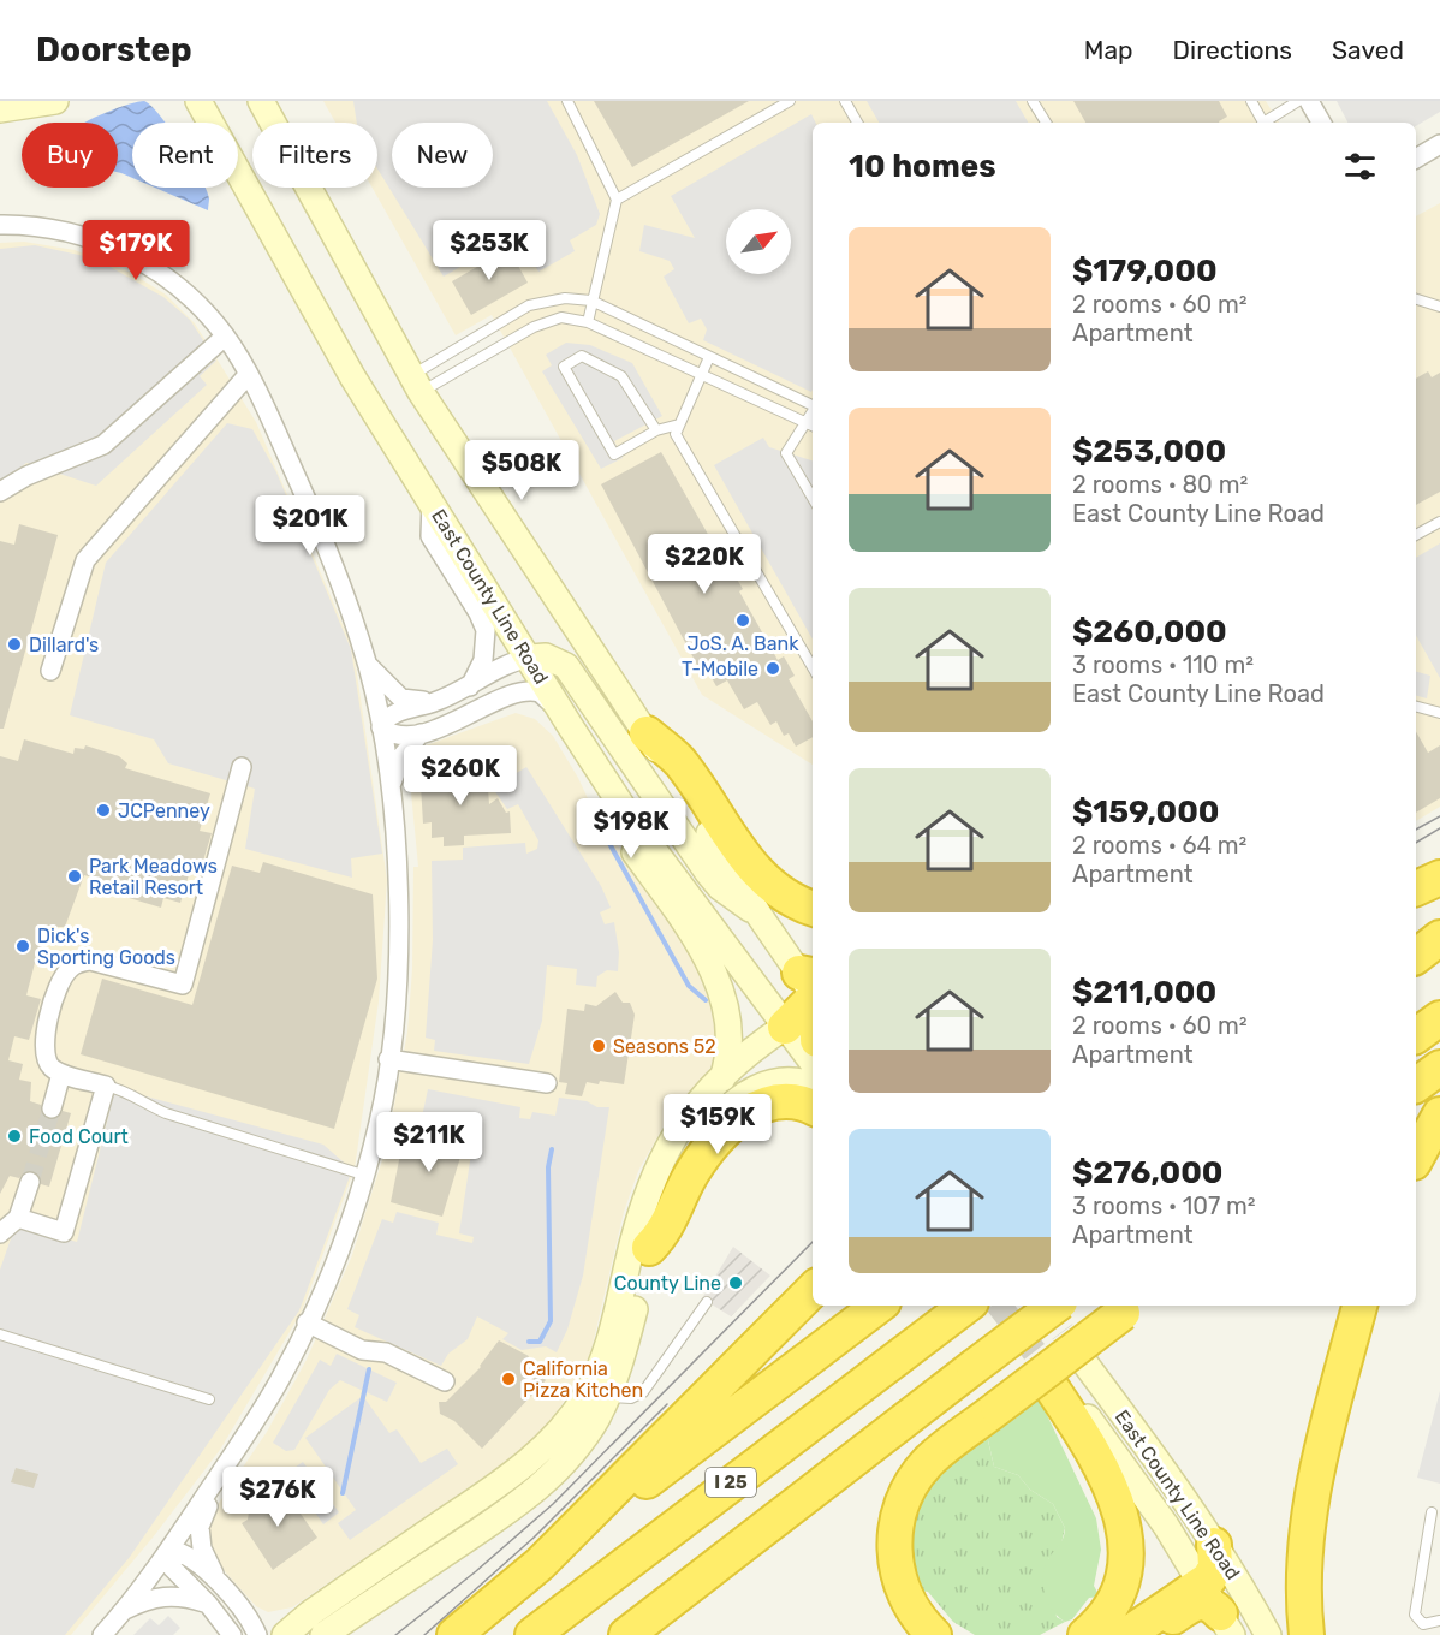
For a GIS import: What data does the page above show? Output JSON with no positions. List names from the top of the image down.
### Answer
{
  "streets": {
    "highway": ["I 25"],
    "main road": ["East County Line Road"]
  },
  "places": [
    "JoS. A. Bank",
    "Dillard's",
    "T-Mobile",
    "JCPenney",
    "Park Meadows Retail Resort",
    "Dick's Sporting Goods",
    "Seasons 52",
    "Food Court",
    "County Line",
    "California Pizza Kitchen"
  ],
  "north": "top right",
  "page": {
    "header": "Doorstep",
    "nav": ["Map", "Directions", "Saved"],
    "chip": [
      "Buy",
      "Rent",
      "Filters",
      "New"
    ],
    "heading": "10 homes",
    "list": [
      {
        "name": "$179,000",
        "note": "2 rooms · 60 m² · Apartment"
      },
      {
        "name": "$253,000",
        "note": "2 rooms · 80 m² · East County Line Road"
      },
      {
        "name": "$260,000",
        "note": "3 rooms · 110 m² · East County Line Road"
      },
      {
        "name": "$159,000",
        "note": "2 rooms · 64 m² · Apartment"
      },
      {
        "name": "$211,000",
        "note": "2 rooms · 60 m² · Apartment"
      },
      {
        "name": "$276,000",
        "note": "3 rooms · 107 m² · Apartment"
      }
    ],
    "price": [
      "$179K",
      "$253K",
      "$508K",
      "$201K",
      "$220K",
      "$260K",
      "$198K",
      "$159K",
      "$211K",
      "$276K"
    ]
  }
}
